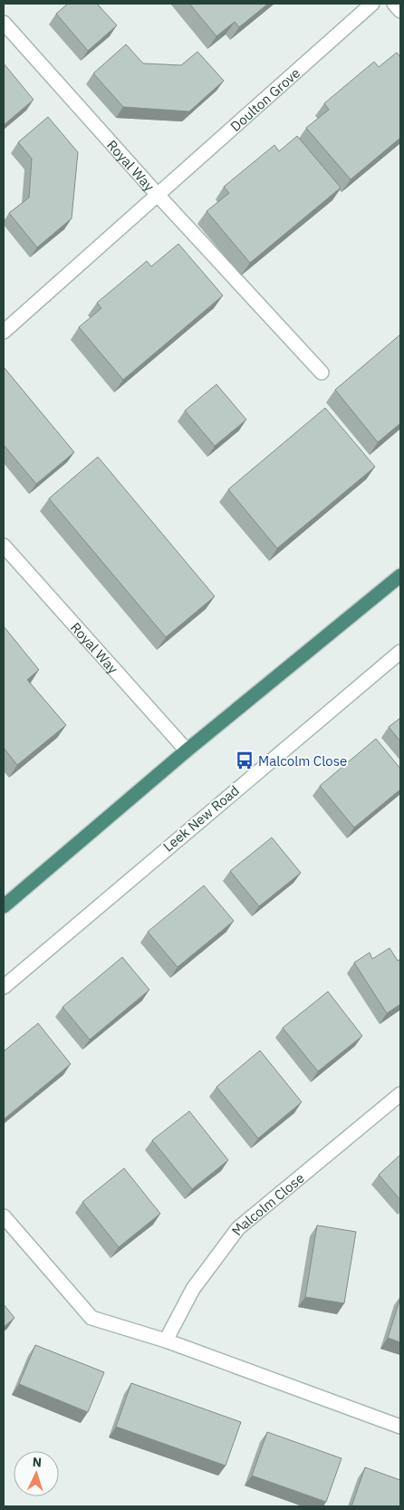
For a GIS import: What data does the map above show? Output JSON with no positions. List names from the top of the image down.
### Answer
{
  "streets": {
    "street": [
      "Doulton Grove",
      "Royal Way",
      "Leek New Road",
      "Malcolm Close"
    ]
  },
  "crossings": [
    ["Doulton Grove", "Royal Way"]
  ],
  "places": {
    "bus stop": ["Malcolm Close"]
  },
  "north": "top"
}
